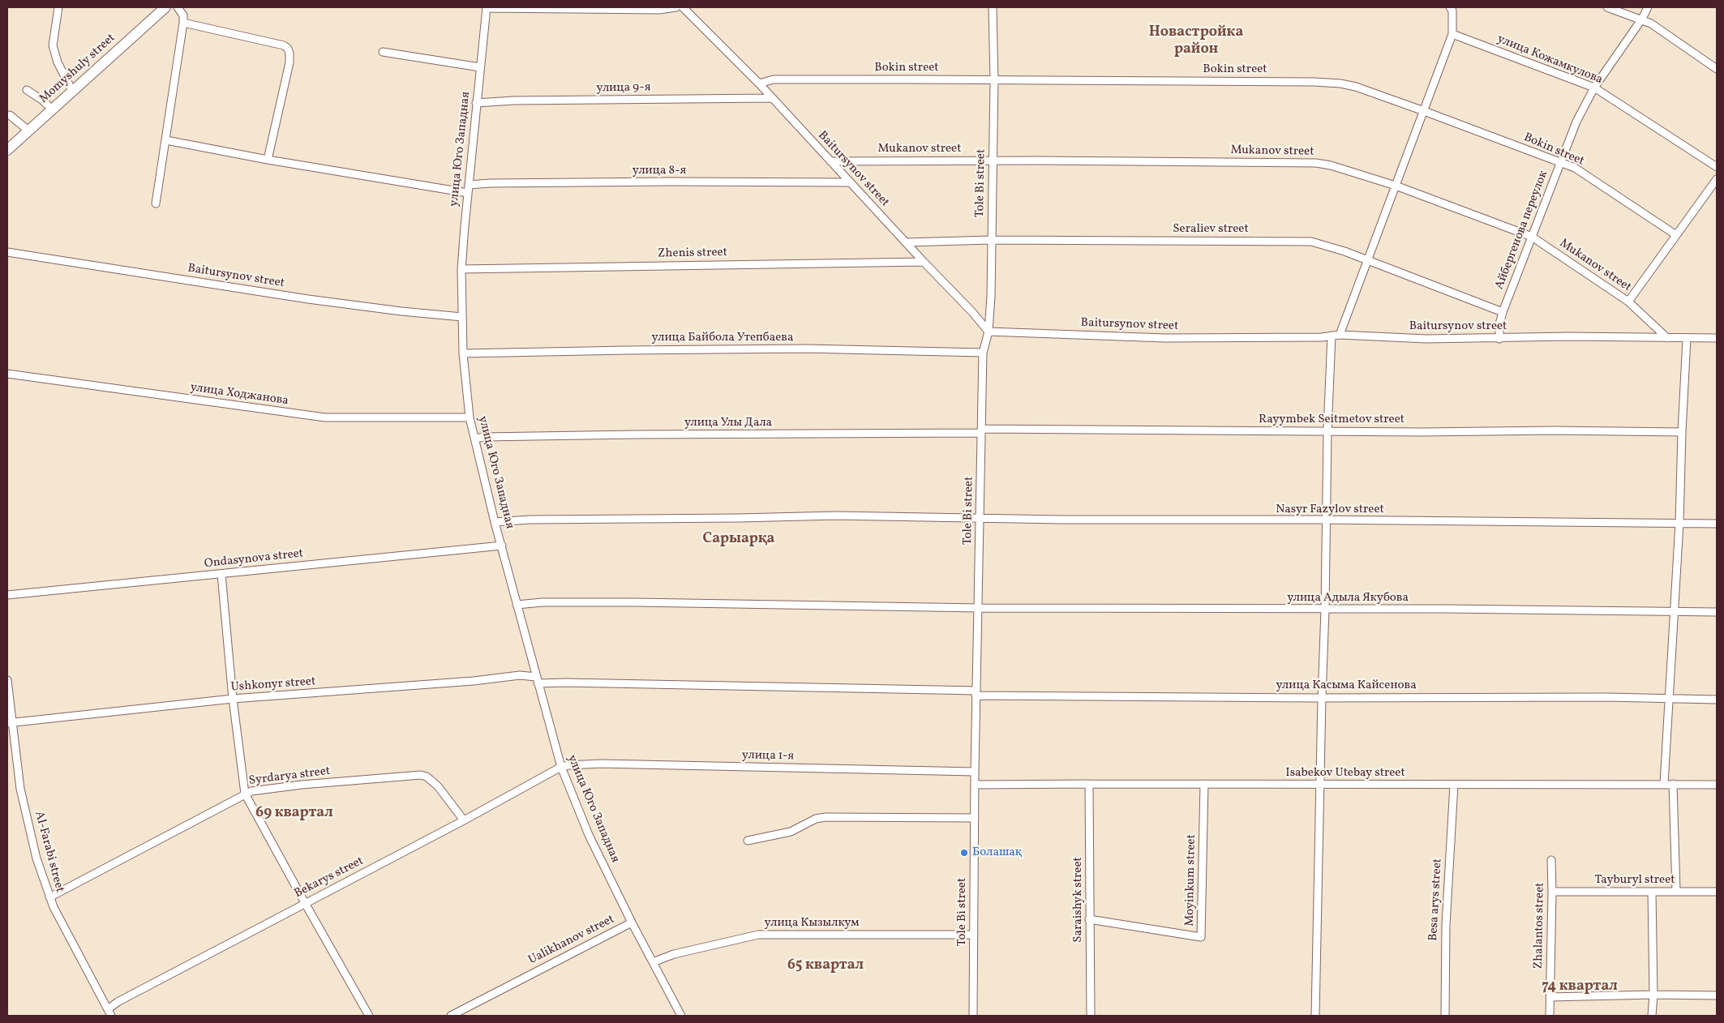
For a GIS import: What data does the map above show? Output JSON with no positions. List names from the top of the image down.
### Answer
{
  "streets": {
    "main road": ["Momyshuly street"],
    "street": [
      "улица Кожамкулова",
      "Bokin street",
      "улица 9-я",
      "улица Юго Западная",
      "Mukanov street",
      "Baitursynov street",
      "улица 8-я",
      "Tole Bi street",
      "Seraliev street",
      "Айбергенова переулок",
      "Zhenis street",
      "улица Байбола Утепбаева",
      "улица Ходжанова",
      "Rayymbek Seitmetov street",
      "улица Улы Дала",
      "Nasyr Fazylov street",
      "Ondasynova street",
      "улица Адыла Якубова",
      "Ushkonyr street",
      "улица Касыма Кайсенова",
      "улица 1-я",
      "Isabekov Utebay street",
      "Syrdarya street",
      "Al-Farabi street",
      "Bekarys street",
      "Moyinkum street",
      "Tayburyl street",
      "Saraishyk street",
      "Besa arys street",
      "улица Кызылкум",
      "Zhalantos street",
      "Ualikhanov street"
    ]
  },
  "crossings": [
    ["улица Кожамкулова", "Айбергенова переулок"],
    ["Bokin street", "Baitursynov street"],
    ["Bokin street", "Tole Bi street"],
    ["Bokin street", "Айбергенова переулок"],
    ["улица 9-я", "улица Юго Западная"],
    ["улица 9-я", "Baitursynov street"],
    ["улица Юго Западная", "Baitursynov street"],
    ["улица Юго Западная", "улица 8-я"],
    ["улица Юго Западная", "Zhenis street"],
    ["улица Юго Западная", "улица Байбола Утепбаева"],
    ["улица Юго Западная", "улица Ходжанова"],
    ["улица Юго Западная", "улица Улы Дала"],
    ["улица Юго Западная", "Nasyr Fazylov street"],
    ["улица Юго Западная", "Ondasynova street"],
    ["улица Юго Западная", "улица Адыла Якубова"],
    ["улица Юго Западная", "Ushkonyr street"],
    ["улица Юго Западная", "улица 1-я"],
    ["улица Юго Западная", "Bekarys street"],
    ["улица Юго Западная", "Ualikhanov street"],
    ["Mukanov street", "Baitursynov street"],
    ["Mukanov street", "Tole Bi street"],
    ["Mukanov street", "Айбергенова переулок"],
    ["Baitursynov street", "улица 8-я"],
    ["Baitursynov street", "Tole Bi street"],
    ["Baitursynov street", "Seraliev street"],
    ["Baitursynov street", "Айбергенова переулок"],
    ["Baitursynov street", "Zhenis street"],
    ["Tole Bi street", "Seraliev street"],
    ["Tole Bi street", "улица Байбола Утепбаева"],
    ["Tole Bi street", "Rayymbek Seitmetov street"],
    ["Tole Bi street", "улица Улы Дала"],
    ["Tole Bi street", "Nasyr Fazylov street"],
    ["Tole Bi street", "улица Адыла Якубова"],
    ["Tole Bi street", "Ushkonyr street"],
    ["Tole Bi street", "улица Касыма Кайсенова"],
    ["Tole Bi street", "улица 1-я"],
    ["Tole Bi street", "Isabekov Utebay street"],
    ["Tole Bi street", "улица Кызылкум"],
    ["Seraliev street", "Айбергенова переулок"],
    ["Rayymbek Seitmetov street", "улица Улы Дала"],
    ["Ushkonyr street", "улица Касыма Кайсенова"],
    ["Ushkonyr street", "Al-Farabi street"],
    ["улица 1-я", "Bekarys street"],
    ["Isabekov Utebay street", "Moyinkum street"],
    ["Isabekov Utebay street", "Saraishyk street"],
    ["Isabekov Utebay street", "Besa arys street"],
    ["Syrdarya street", "Al-Farabi street"],
    ["Syrdarya street", "Bekarys street"],
    ["Al-Farabi street", "Bekarys street"],
    ["Moyinkum street", "Saraishyk street"],
    ["Tayburyl street", "Zhalantos street"],
    ["улица Кызылкум", "Ualikhanov street"]
  ],
  "districts": [
    "Новастройка район",
    "Сарыарқа",
    "69 квартал",
    "65 квартал",
    "74 квартал"
  ],
  "places": ["Болашақ"]
}
